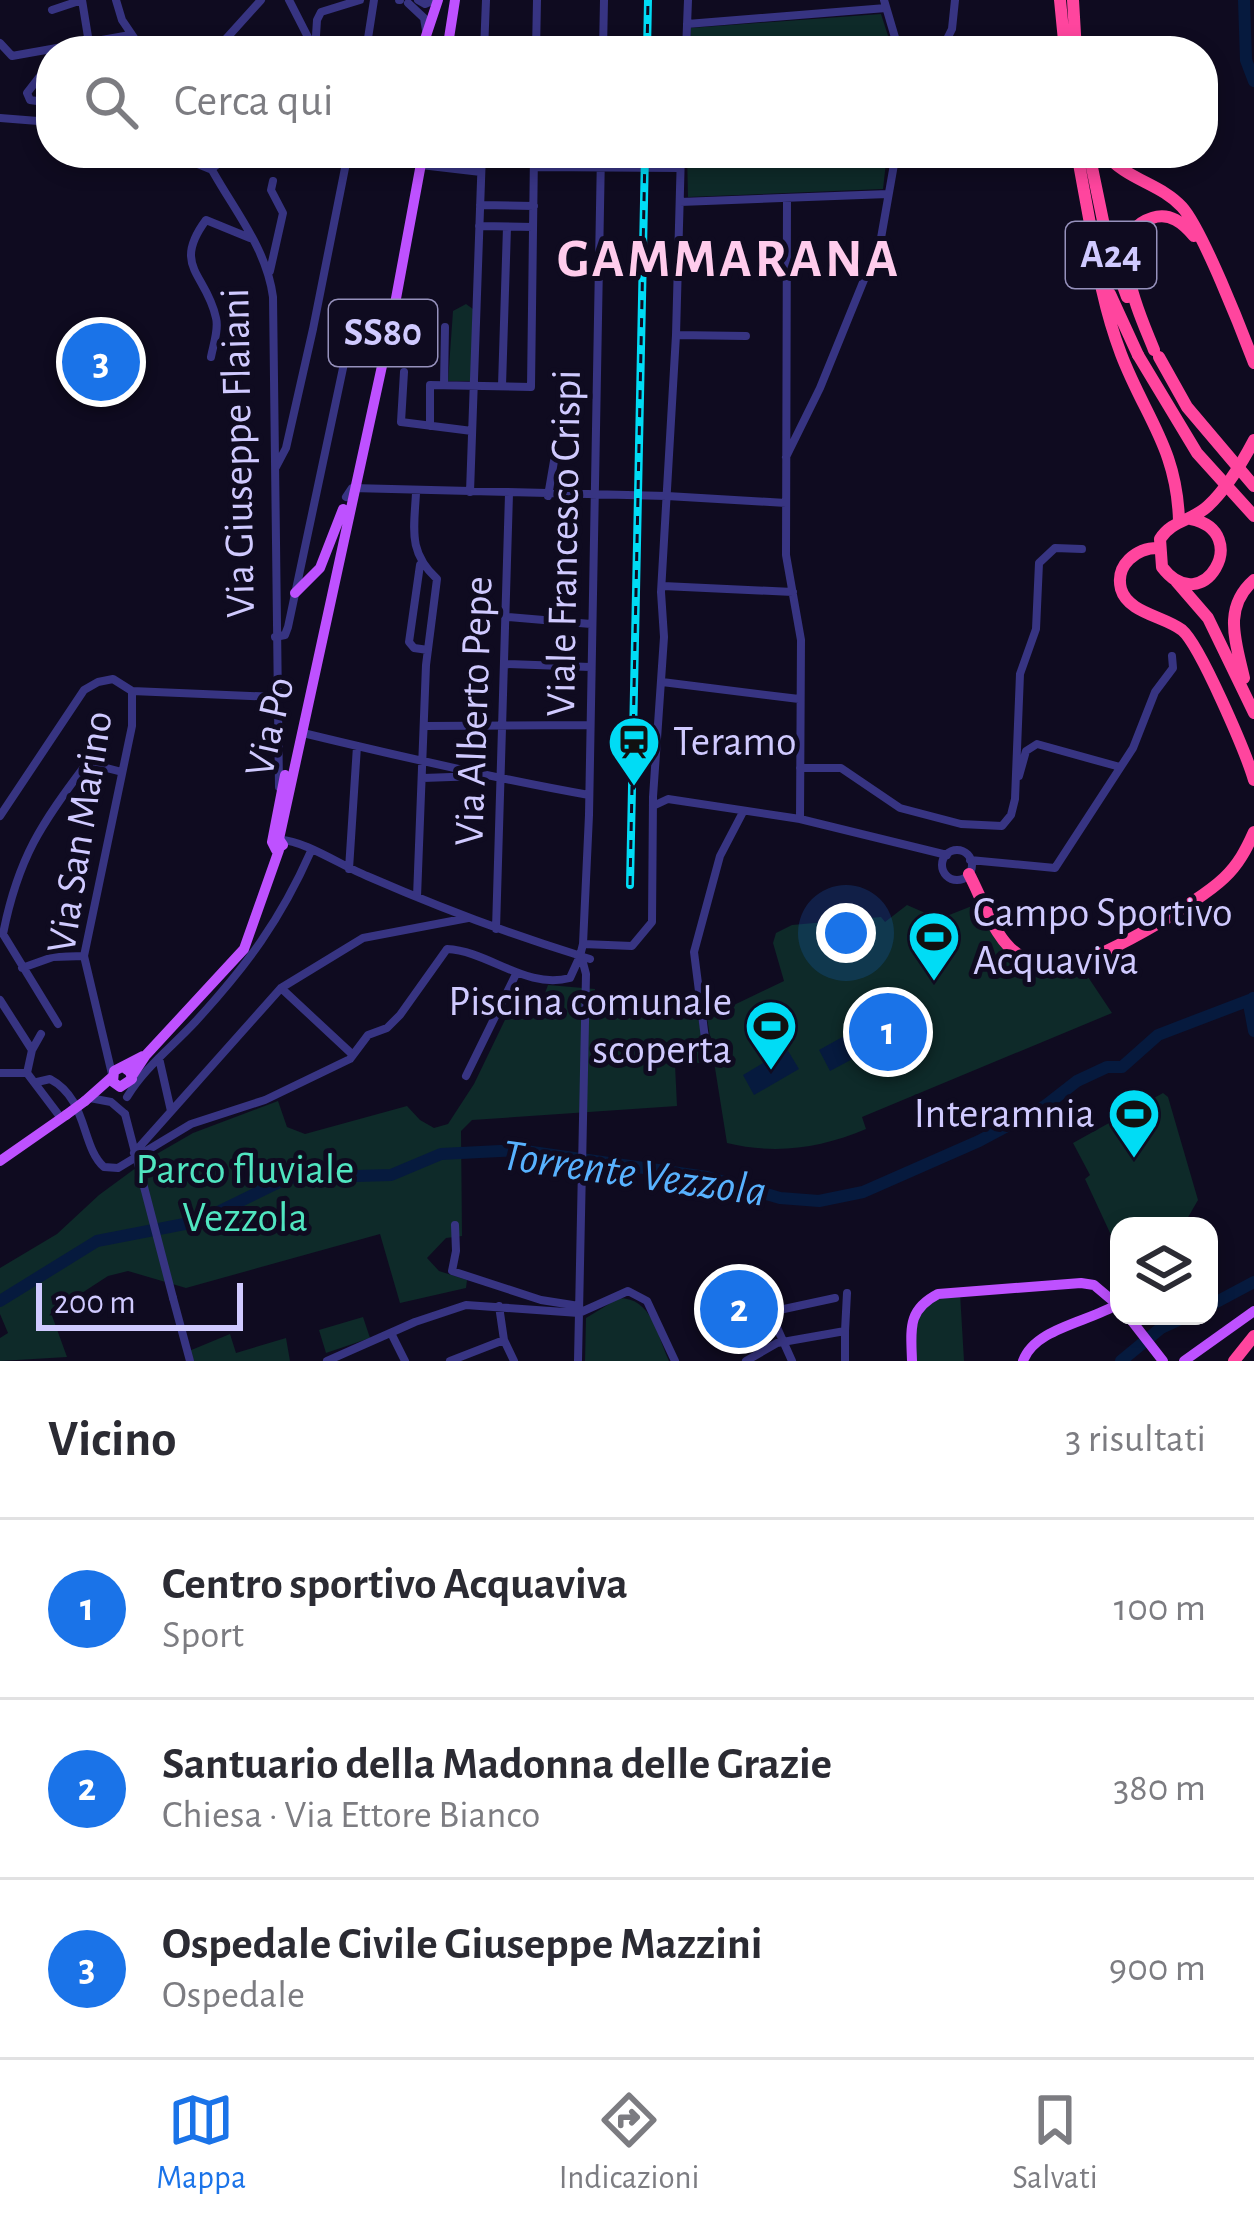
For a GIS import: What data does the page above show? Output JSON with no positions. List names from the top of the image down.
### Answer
{
  "streets": {
    "highway": ["A24"],
    "main road": ["SS80", "Via Po"],
    "street": [
      "Via Giuseppe Flaiani",
      "Viale Francesco Crispi",
      "Via Alberto Pepe",
      "Via San Marino"
    ]
  },
  "crossings": [
    ["SS80", "Via Giuseppe Flaiani"],
    ["SS80", "Via Po"],
    ["SS80", "Via San Marino"],
    ["Via Giuseppe Flaiani", "Via Po"]
  ],
  "districts": ["GAMMARANA"],
  "water": ["Torrente Vezzola"],
  "parks": ["Parco fluviale Vezzola"],
  "places": {
    "station": ["Teramo"],
    "sports": ["Campo Sportivo Acquaviva", "Piscina comunale scoperta", "Interamnia"]
  },
  "scale_bar": "200 m",
  "page": {
    "search": "Cerca qui",
    "pins": ["3", "1", "2"],
    "scale": "200 m",
    "heading": ["Vicino", "3 risultati"],
    "list": [
      {
        "mark": "1",
        "name": "Centro sportivo Acquaviva",
        "note": "Sport",
        "value": "100 m"
      },
      {
        "mark": "2",
        "name": "Santuario della Madonna delle Grazie",
        "note": "Chiesa · Via Ettore Bianco",
        "value": "380 m"
      },
      {
        "mark": "3",
        "name": "Ospedale Civile Giuseppe Mazzini",
        "note": "Ospedale",
        "value": "900 m"
      }
    ],
    "nav": ["Mappa", "Indicazioni", "Salvati"]
  }
}
